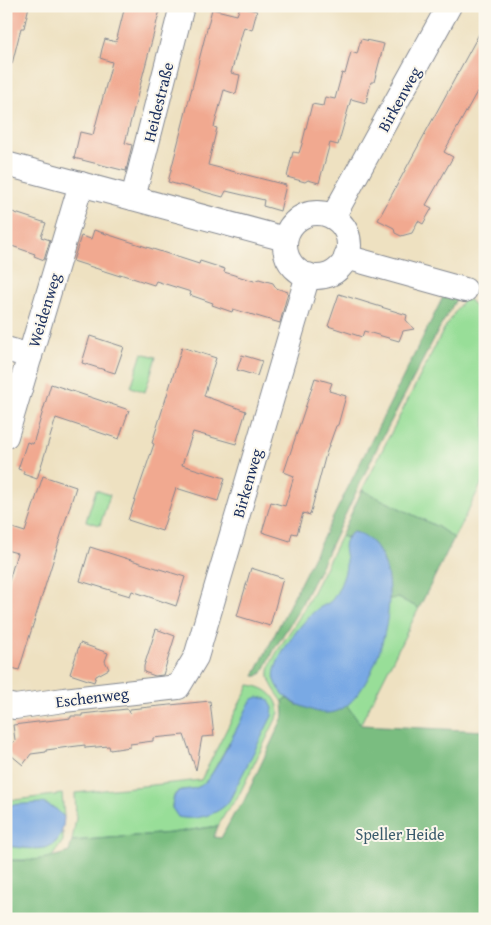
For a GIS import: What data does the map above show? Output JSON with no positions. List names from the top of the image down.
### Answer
{
  "streets": {
    "street": [
      "Birkenweg",
      "Heidestraße",
      "Weidenweg",
      "Eschenweg"
    ]
  },
  "crossings": [
    ["Birkenweg", "Eschenweg"]
  ],
  "parks": ["Speller Heide"]
}
